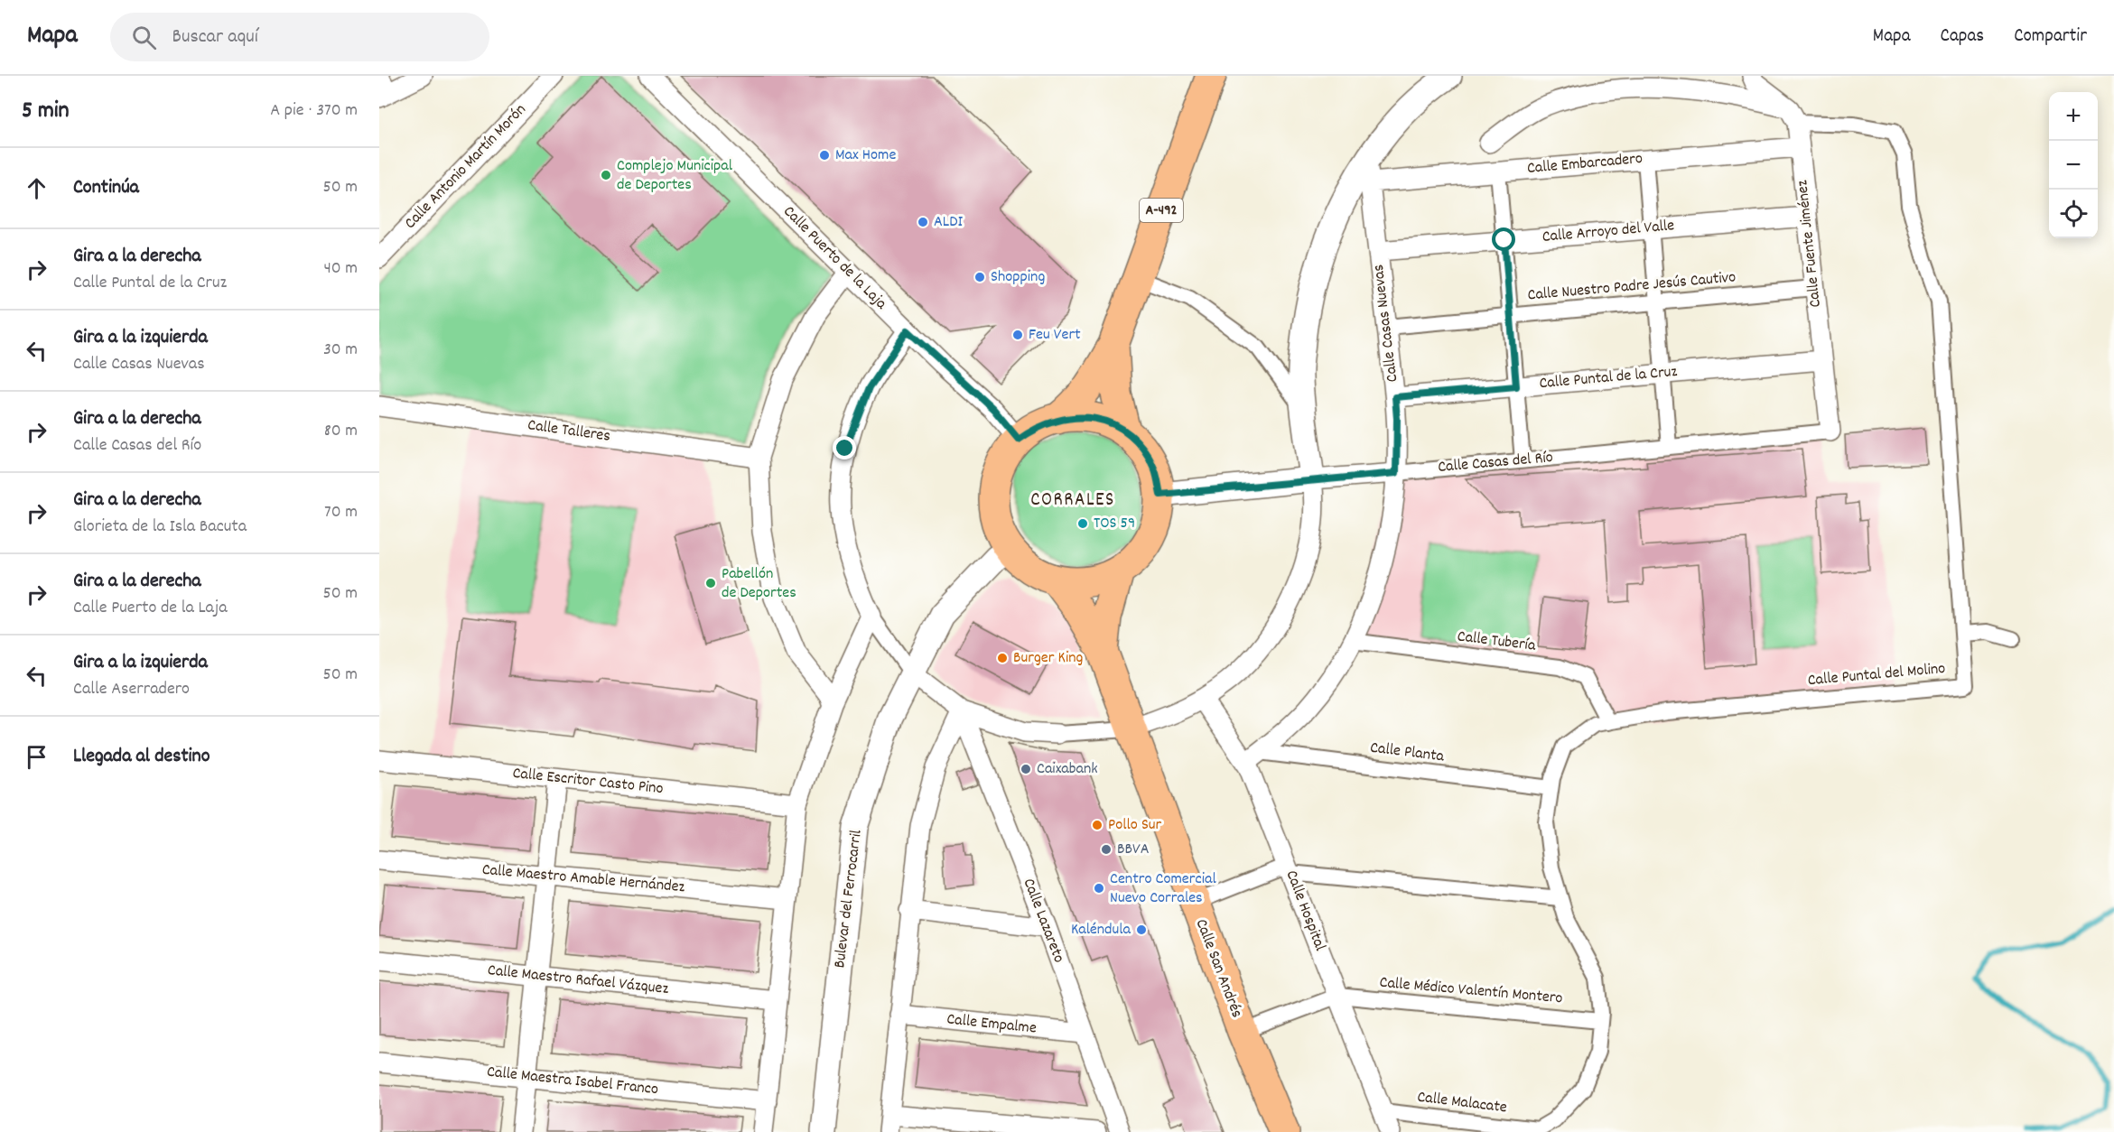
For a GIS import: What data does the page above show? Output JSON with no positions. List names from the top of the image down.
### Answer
{
  "streets": {
    "main road": ["A-492", "Calle San Andrés"],
    "street": [
      "Calle Embarcadero",
      "Calle Antonio Martín Morón",
      "Calle Arroyo del Valle",
      "Calle Fuente Jiménez",
      "Calle Puerto de la Laja",
      "Calle Nuestro Padre Jesús Cautivo",
      "Calle Casas Nuevas",
      "Calle Puntal de la Cruz",
      "Calle Talleres",
      "Calle Casas del Río",
      "Calle Tubería",
      "Calle Puntal del Molino",
      "Calle Planta",
      "Calle Escritor Casto Pino",
      "Calle Maestro Amable Hernández",
      "Bulevar del Ferrocarril",
      "Calle Hospital",
      "Calle Lazareto",
      "Calle Maestro Rafael Vázquez",
      "Calle Médico Valentín Montero",
      "Calle Empalme",
      "Calle Maestra Isabel Franco",
      "Calle Malacate"
    ]
  },
  "crossings": [
    ["Calle Embarcadero", "Calle Fuente Jiménez"],
    ["Calle Embarcadero", "Calle Casas Nuevas"],
    ["A-492", "Calle Puerto de la Laja"],
    ["A-492", "Calle Casas del Río"],
    ["A-492", "Bulevar del Ferrocarril"],
    ["A-492", "Calle San Andrés"],
    ["Calle Arroyo del Valle", "Calle Fuente Jiménez"],
    ["Calle Arroyo del Valle", "Calle Casas Nuevas"],
    ["Calle Fuente Jiménez", "Calle Nuestro Padre Jesús Cautivo"],
    ["Calle Fuente Jiménez", "Calle Puntal de la Cruz"],
    ["Calle Fuente Jiménez", "Calle Casas del Río"],
    ["Calle Fuente Jiménez", "Calle Puntal del Molino"],
    ["Calle Puerto de la Laja", "Calle Casas del Río"],
    ["Calle Puerto de la Laja", "Bulevar del Ferrocarril"],
    ["Calle Puerto de la Laja", "Calle San Andrés"],
    ["Calle Nuestro Padre Jesús Cautivo", "Calle Casas Nuevas"],
    ["Calle Casas Nuevas", "Calle Puntal de la Cruz"],
    ["Calle Casas Nuevas", "Calle Casas del Río"],
    ["Calle Casas Nuevas", "Calle Tubería"],
    ["Calle Casas Nuevas", "Calle Planta"],
    ["Calle Casas Nuevas", "Calle Hospital"],
    ["Calle Casas del Río", "Bulevar del Ferrocarril"],
    ["Calle Casas del Río", "Calle San Andrés"],
    ["Calle Tubería", "Calle Puntal del Molino"],
    ["Calle Puntal del Molino", "Calle Planta"],
    ["Calle Puntal del Molino", "Calle Médico Valentín Montero"],
    ["Calle Puntal del Molino", "Calle Malacate"],
    ["Calle Planta", "Calle Hospital"],
    ["Bulevar del Ferrocarril", "Calle San Andrés"],
    ["Calle Hospital", "Calle Médico Valentín Montero"],
    ["Calle Hospital", "Calle Malacate"],
    ["Calle Lazareto", "Calle Empalme"]
  ],
  "districts": ["CORRALES"],
  "places": [
    "Max Home",
    "Complejo Municipal de Deportes",
    "ALDI",
    "Shopping",
    "Feu Vert",
    "TOS 59",
    "Pabellón de Deportes",
    "Burger King",
    "Caixabank",
    "Pollo Sur",
    "BBVA",
    "Centro Comercial Nuevo Corrales",
    "Kaléndula"
  ],
  "page": {
    "header": "Mapa",
    "search": "Buscar aquí",
    "nav": ["Mapa", "Capas", "Compartir"],
    "heading": ["5 min", "A pie · 370 m"],
    "map_buttons": ["+", "−"],
    "list": [
      ["Continúa", "50 m"],
      ["Gira a la derecha", "Calle Puntal de la Cruz", "40 m"],
      ["Gira a la izquierda", "Calle Casas Nuevas", "30 m"],
      ["Gira a la derecha", "Calle Casas del Río", "80 m"],
      ["Gira a la derecha", "Glorieta de la Isla Bacuta", "70 m"],
      ["Gira a la derecha", "Calle Puerto de la Laja", "50 m"],
      ["Gira a la izquierda", "Calle Aserradero", "50 m"],
      "Llegada al destino"
    ]
  }
}
